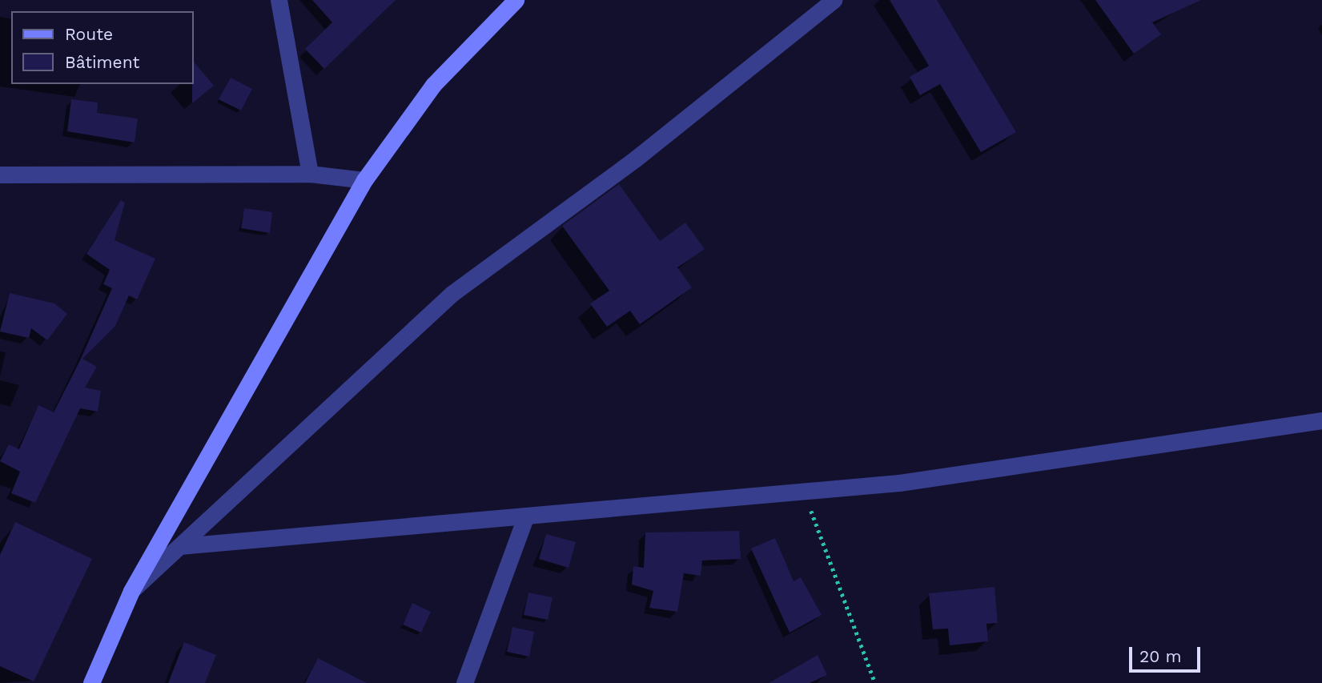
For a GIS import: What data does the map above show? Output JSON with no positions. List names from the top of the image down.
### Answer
{
  "legend": ["Route", "Bâtiment"],
  "scale_bar": "20 m"
}
